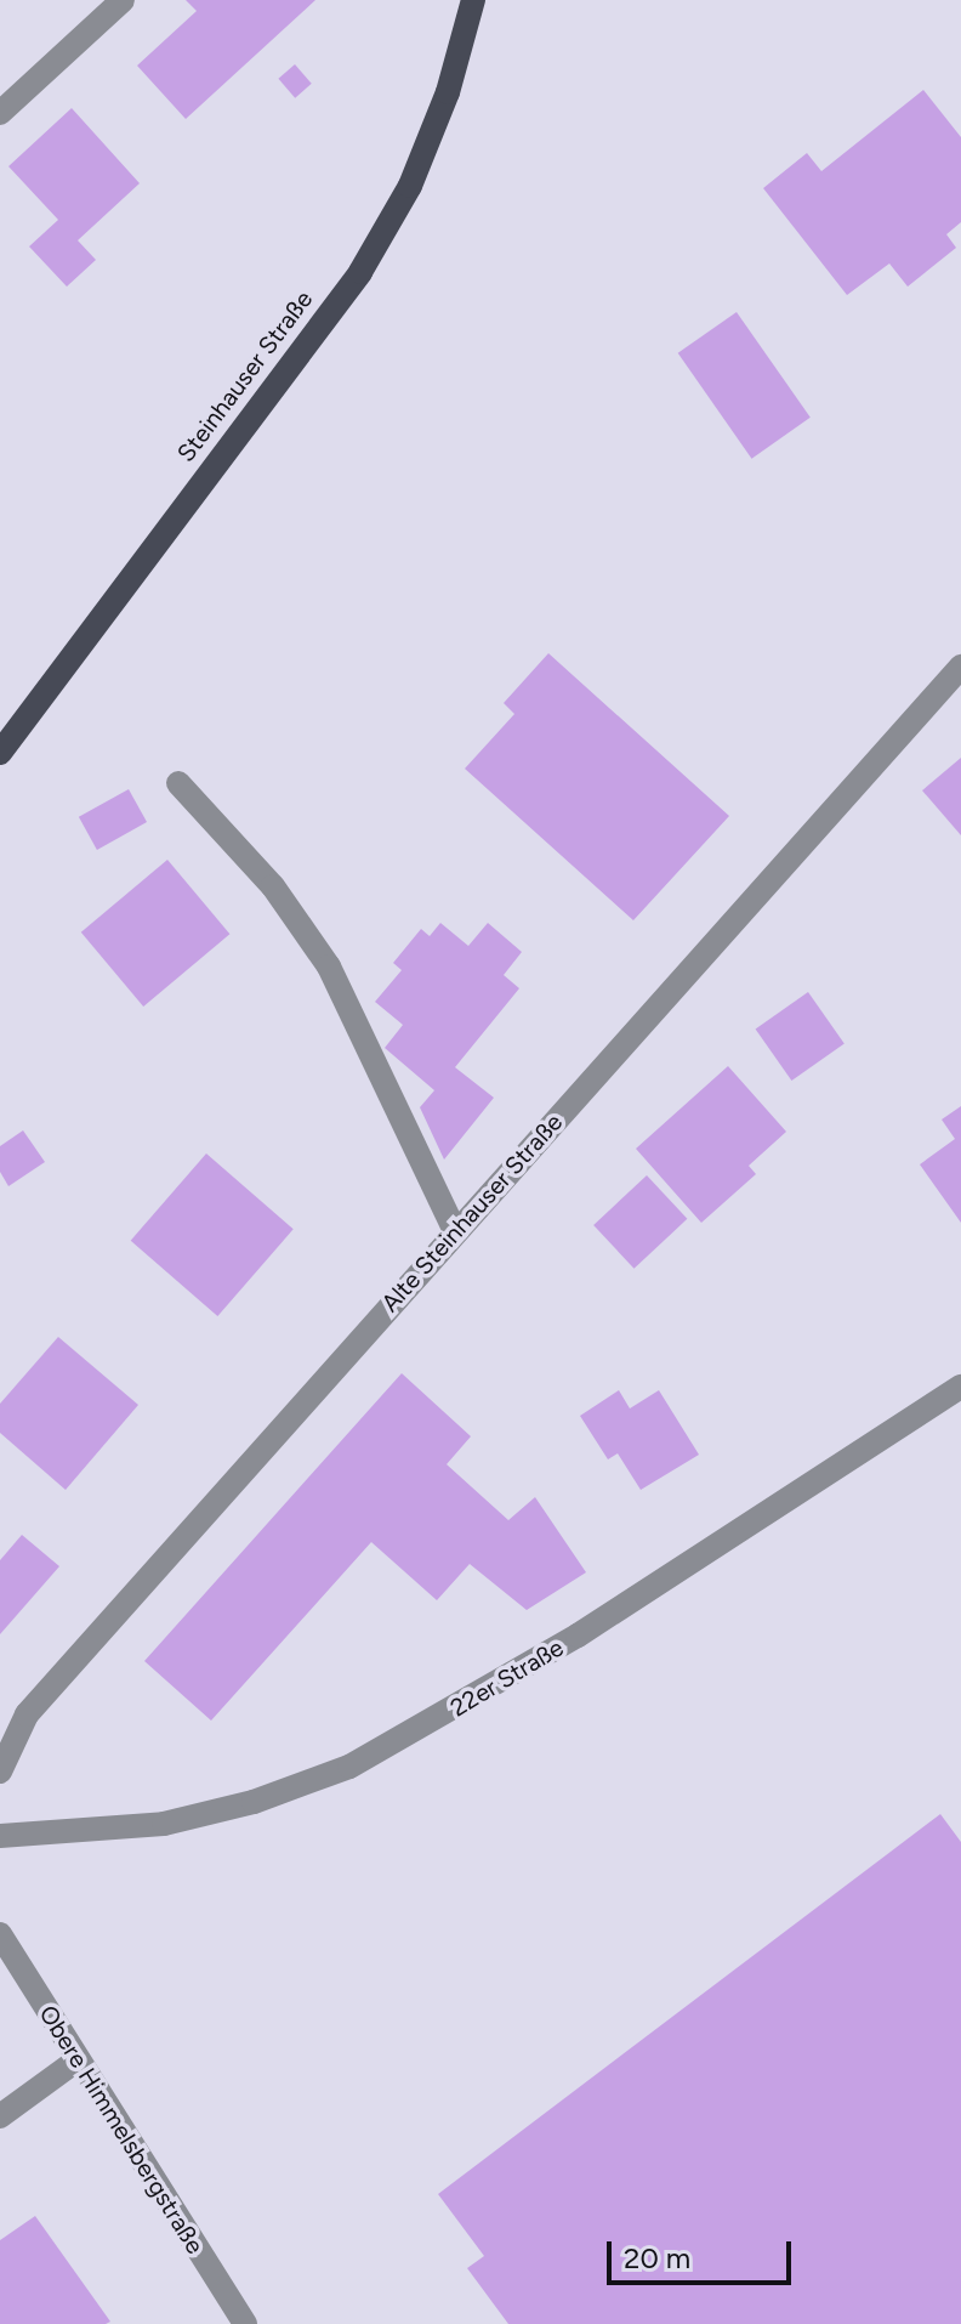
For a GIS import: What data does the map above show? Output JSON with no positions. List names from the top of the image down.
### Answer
{
  "streets": {
    "main road": ["Steinhauser Straße"],
    "street": ["Alte Steinhauser Straße", "22er Straße", "Obere Himmelsbergstraße"]
  },
  "scale_bar": "20 m"
}
